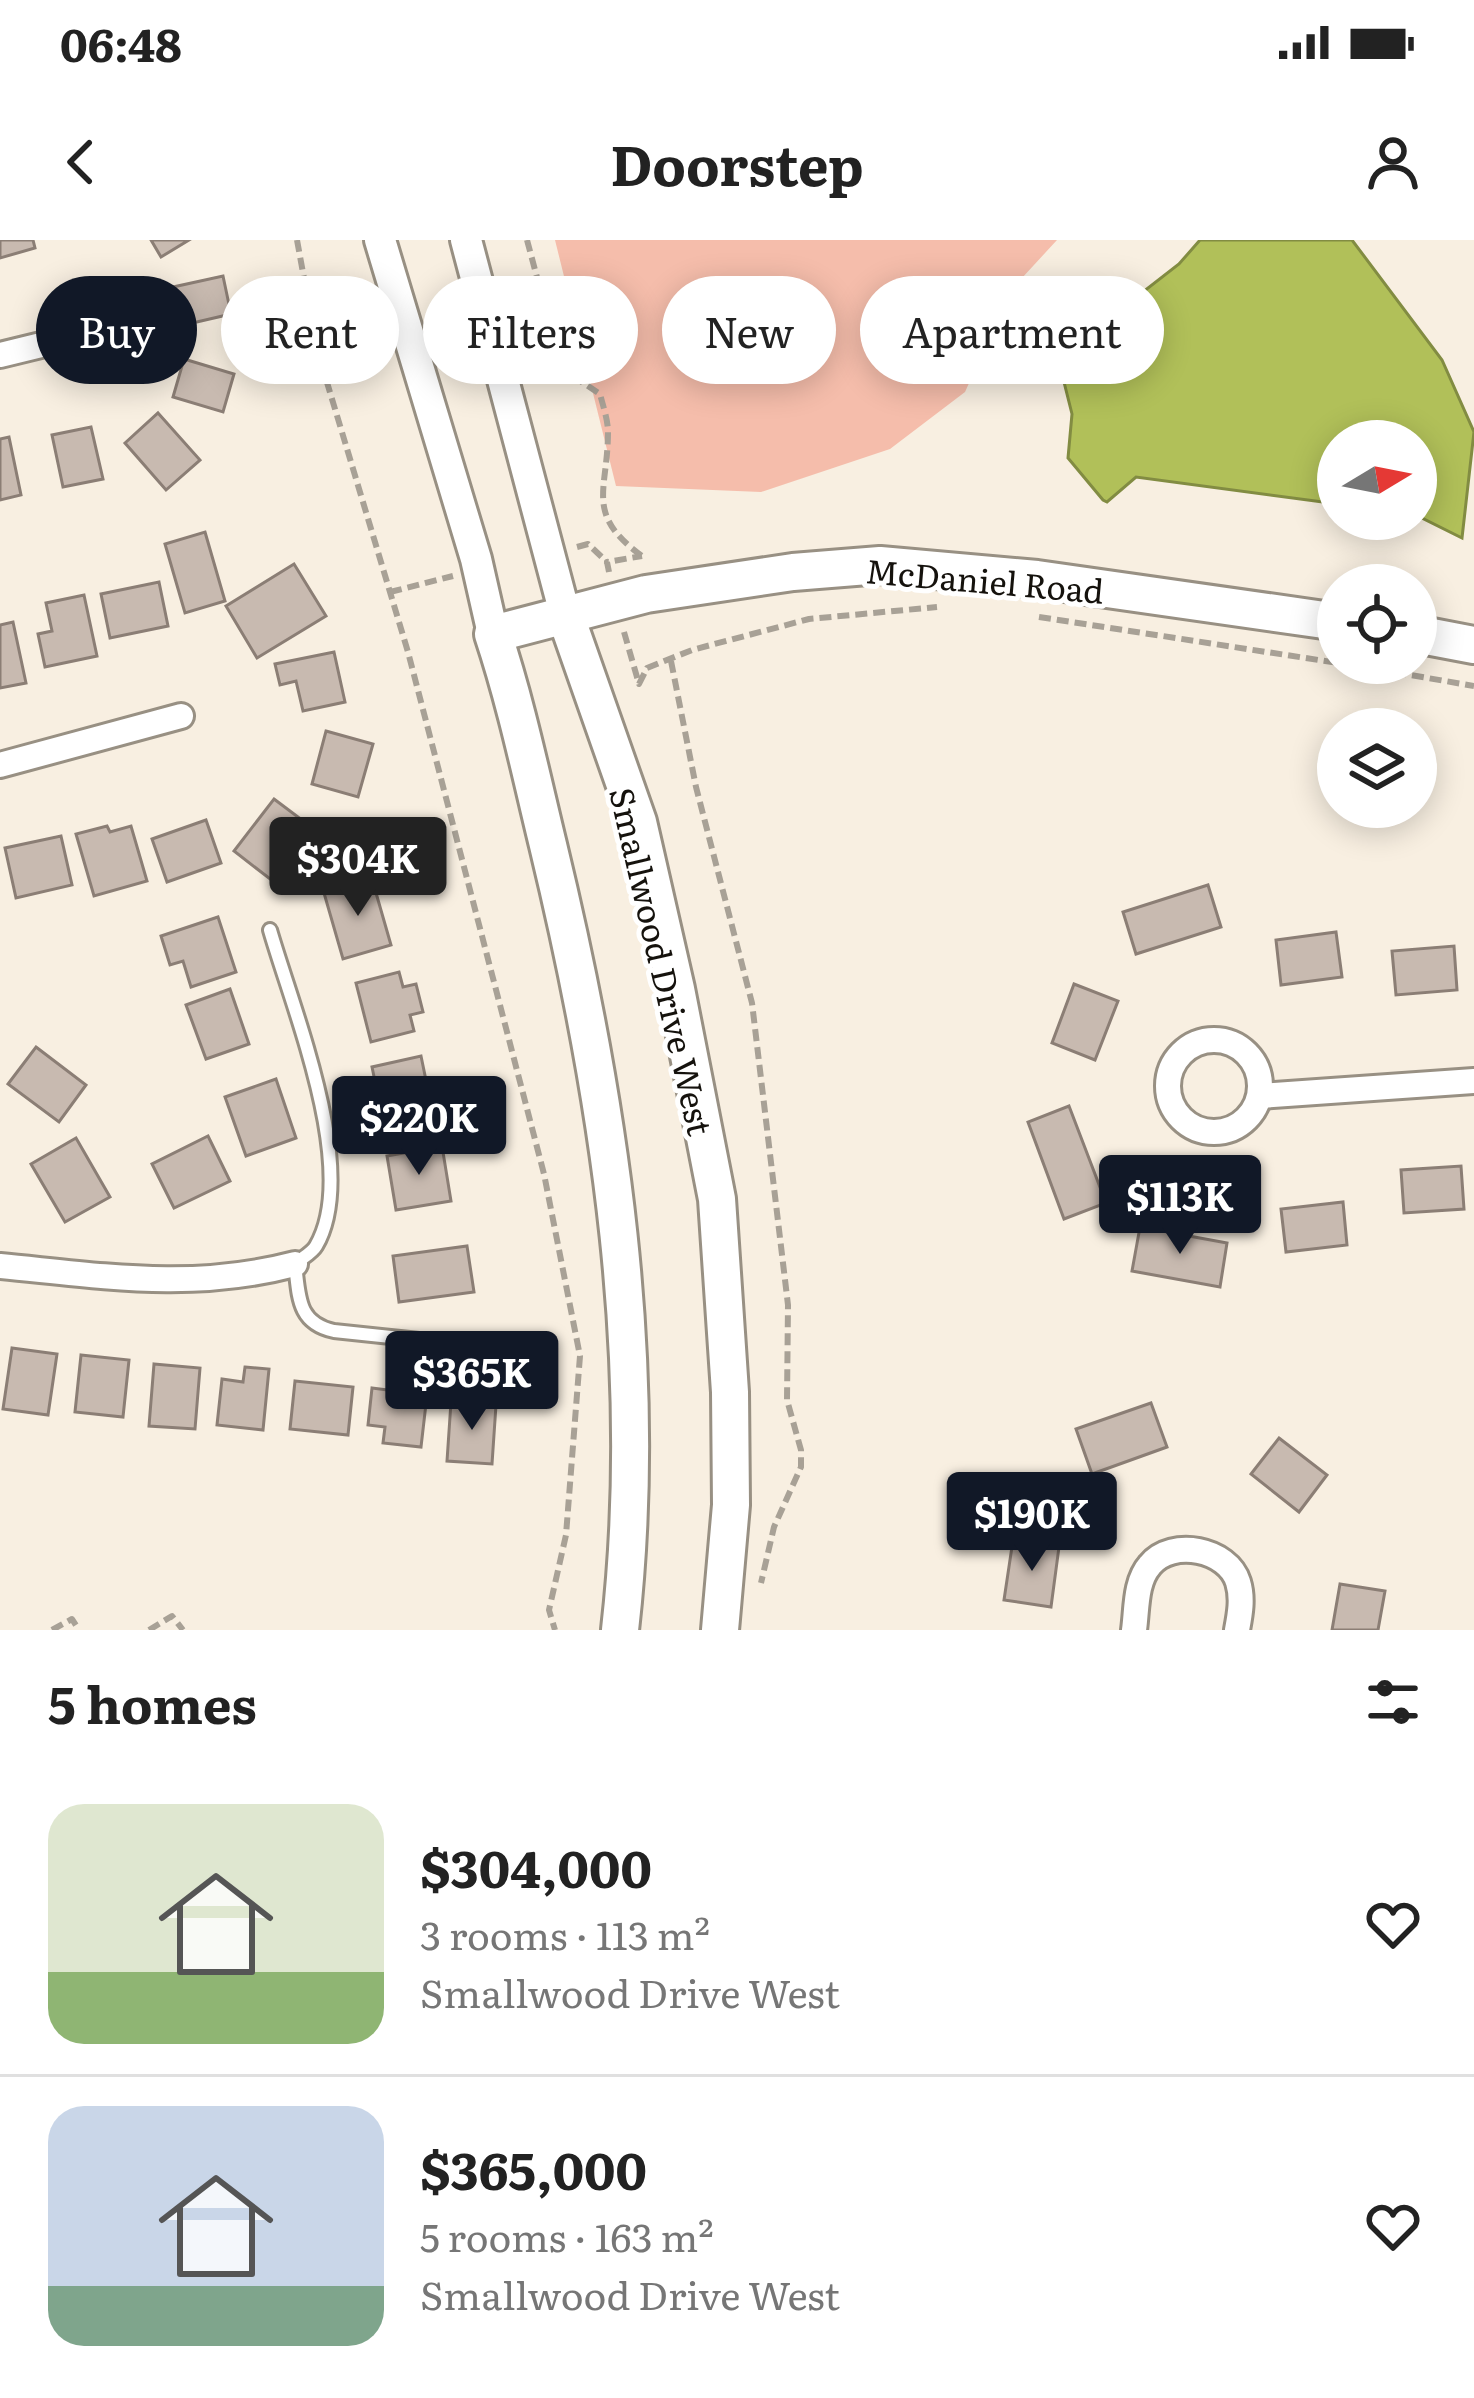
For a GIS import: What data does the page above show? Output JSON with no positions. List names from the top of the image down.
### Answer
{
  "streets": {
    "main road": ["McDaniel Road", "Smallwood Drive West"]
  },
  "crossings": [
    ["McDaniel Road", "Smallwood Drive West"]
  ],
  "north": "right",
  "page": {
    "status": "06:48",
    "header": "Doorstep",
    "chip": [
      "Buy",
      "Rent",
      "Filters",
      "New",
      "Apartment"
    ],
    "price": [
      "$304K",
      "$220K",
      "$113K",
      "$365K",
      "$190K"
    ],
    "heading": "5 homes",
    "list": [
      {
        "name": "$304,000",
        "note": "3 rooms · 113 m² · Smallwood Drive West"
      },
      {
        "name": "$365,000",
        "note": "5 rooms · 163 m² · Smallwood Drive West"
      }
    ]
  }
}
